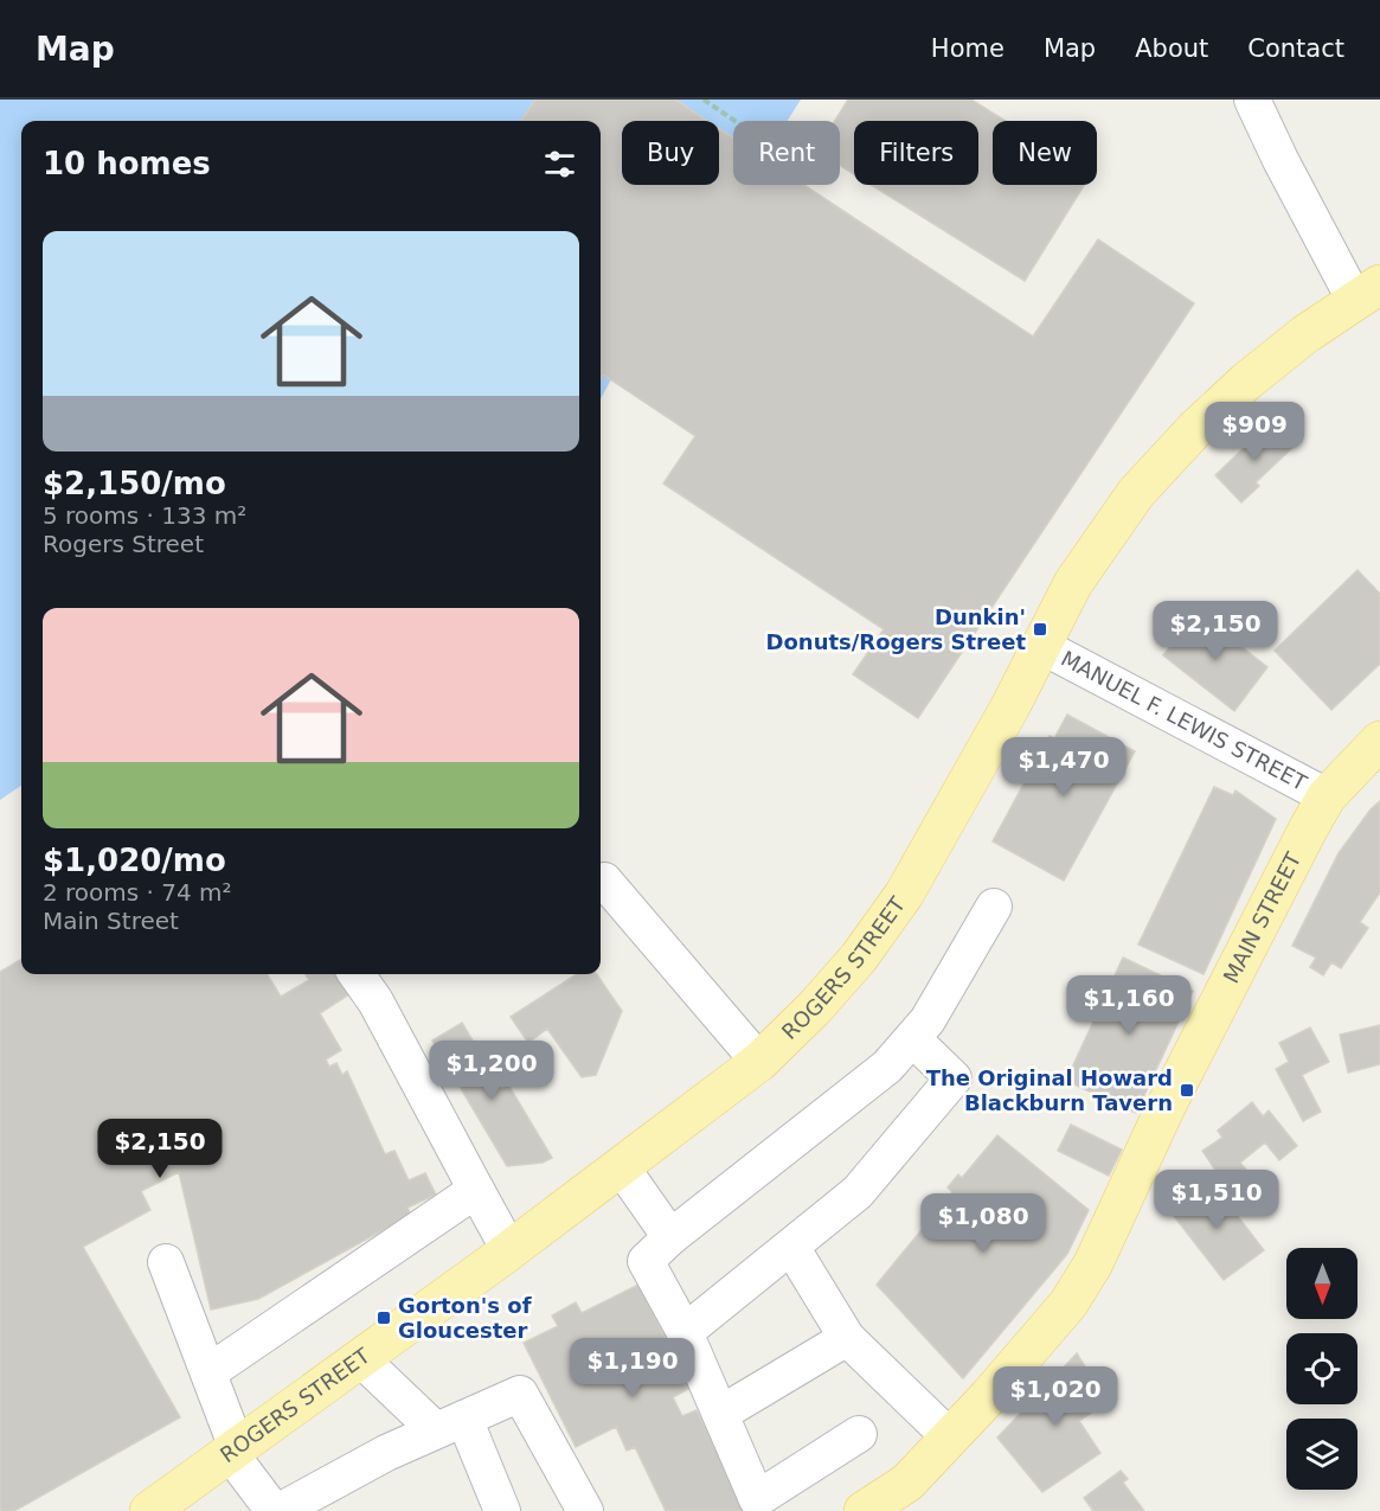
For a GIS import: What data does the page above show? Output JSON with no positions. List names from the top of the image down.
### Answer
{
  "streets": {
    "main road": ["MAIN STREET", "ROGERS STREET"],
    "street": ["MANUEL F. LEWIS STREET"]
  },
  "crossings": [
    ["MANUEL F. LEWIS STREET", "MAIN STREET"],
    ["MANUEL F. LEWIS STREET", "ROGERS STREET"]
  ],
  "places": {
    "transit": ["Dunkin' Donuts/Rogers Street", "The Original Howard Blackburn Tavern", "Gorton's of Gloucester"]
  },
  "north": "bottom",
  "page": {
    "header": "Map",
    "nav": [
      "Home",
      "Map",
      "About",
      "Contact"
    ],
    "chip": [
      "Buy",
      "Rent",
      "Filters",
      "New"
    ],
    "heading": "10 homes",
    "list": [
      {
        "name": "$2,150/mo",
        "note": "5 rooms · 133 m² · Rogers Street"
      },
      {
        "name": "$1,020/mo",
        "note": "2 rooms · 74 m² · Main Street"
      }
    ],
    "price": [
      "$909",
      "$2,150",
      "$1,470",
      "$1,160",
      "$1,200",
      "$2,150",
      "$1,510",
      "$1,080",
      "$1,190",
      "$1,020"
    ]
  }
}
